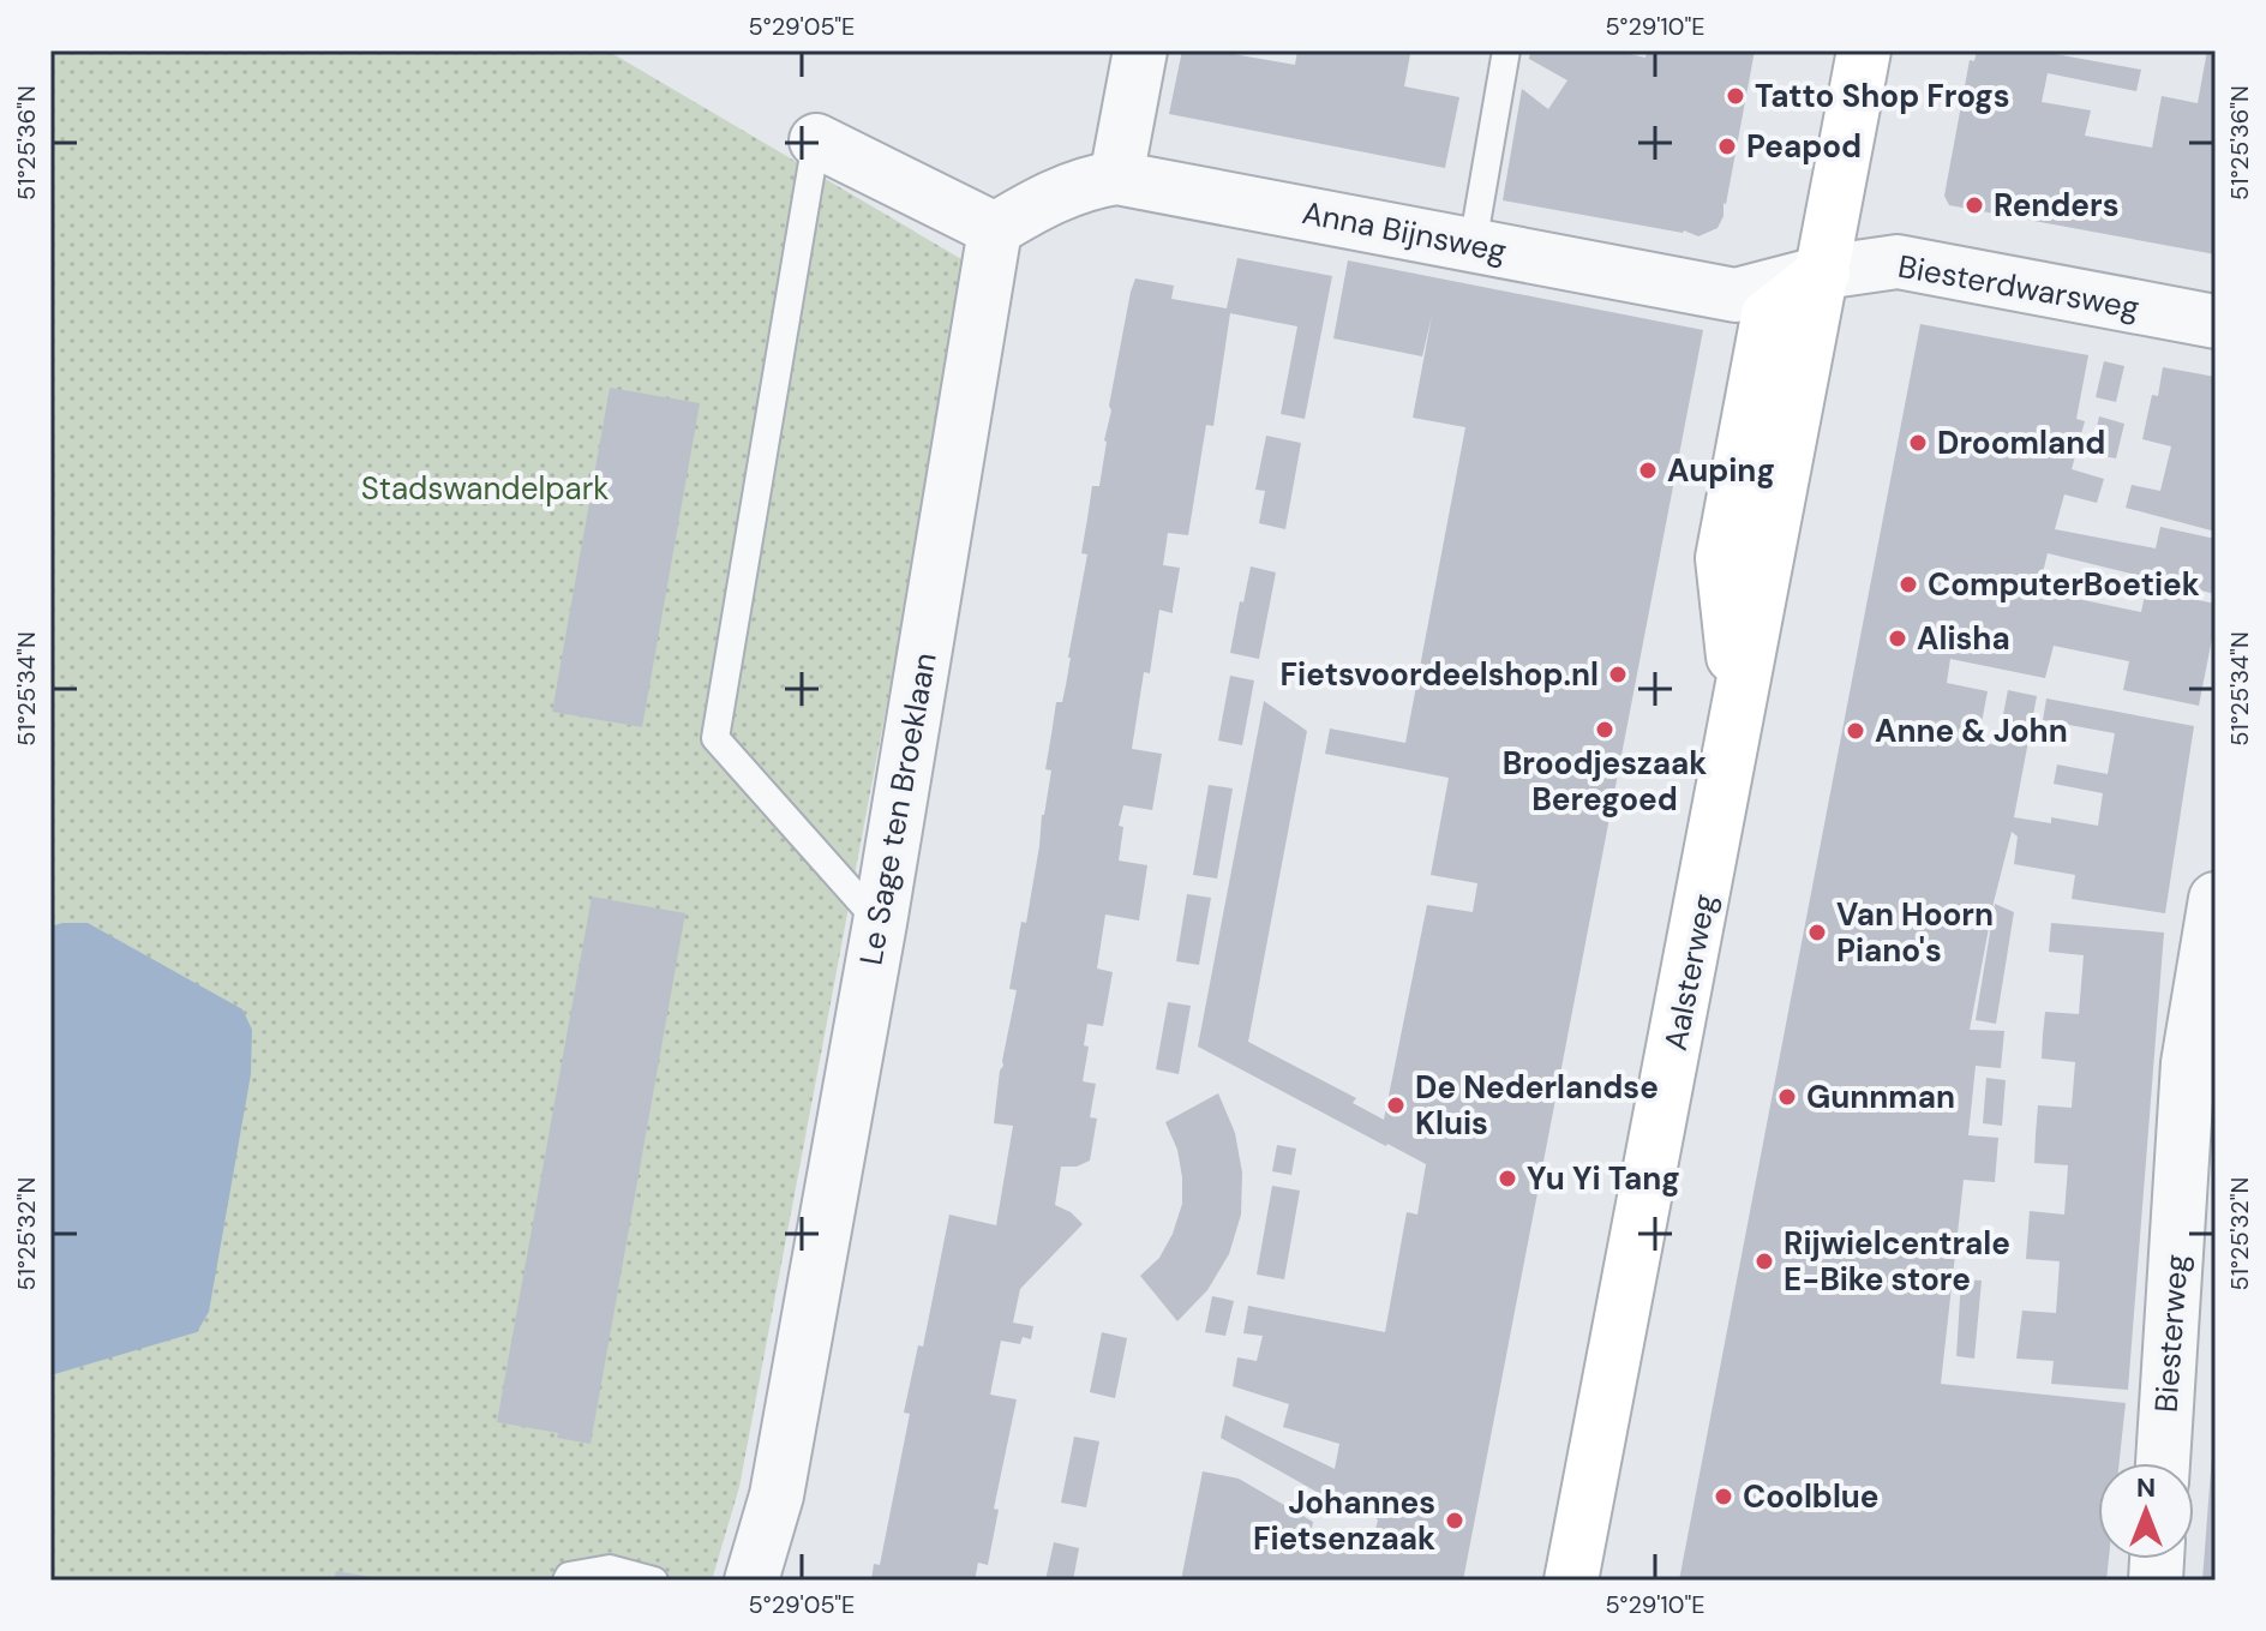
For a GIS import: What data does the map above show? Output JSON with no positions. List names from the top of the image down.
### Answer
{
  "streets": {
    "main road": ["Aalsterweg"],
    "street": [
      "Anna Bijnsweg",
      "Biesterdwarsweg",
      "Le Sage ten Broeklaan",
      "Biesterweg"
    ]
  },
  "crossings": [
    ["Anna Bijnsweg", "Biesterdwarsweg"],
    ["Anna Bijnsweg", "Le Sage ten Broeklaan"],
    ["Anna Bijnsweg", "Aalsterweg"],
    ["Biesterdwarsweg", "Aalsterweg"]
  ],
  "parks": ["Stadswandelpark"],
  "places": [
    "Tatto Shop Frogs",
    "Peapod",
    "Renders",
    "Droomland",
    "Auping",
    "ComputerBoetiek",
    "Alisha",
    "Fietsvoordeelshop.nl",
    "Broodjeszaak Beregoed",
    "Anne & John",
    "Van Hoorn Piano's",
    "Gunnman",
    "De Nederlandse Kluis",
    "Yu Yi Tang",
    "Rijwielcentrale E-Bike store",
    "Coolblue",
    "Johannes Fietsenzaak"
  ],
  "north": "top",
  "coordinates": [
    "5°29'05\"E",
    "5°29'10\"E",
    "51°25'36\"N",
    "51°25'34\"N",
    "51°25'32\"N"
  ]
}
